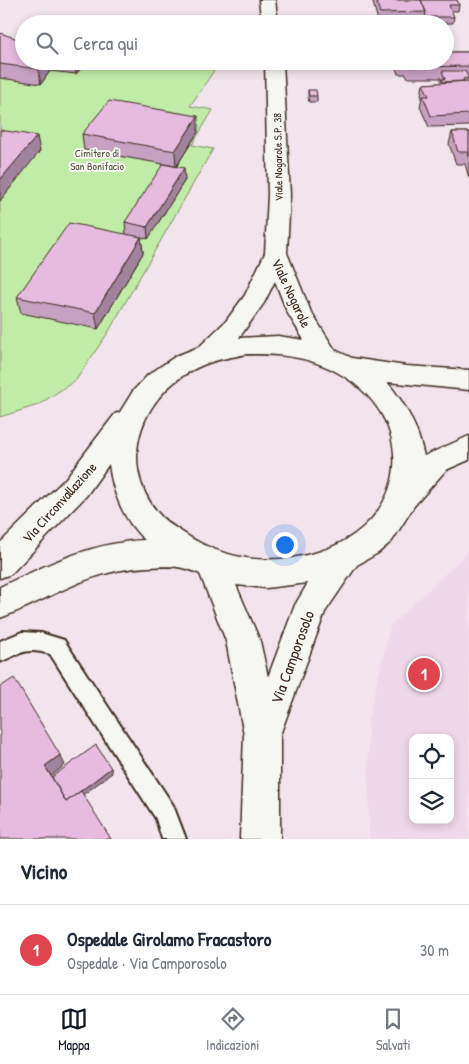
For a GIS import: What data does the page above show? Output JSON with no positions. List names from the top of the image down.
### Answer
{
  "streets": {
    "main road": [
      "Viale Nogarole S.P. 38",
      "Viale Nogarole",
      "Via Circonvallazione",
      "Via Camporosolo"
    ]
  },
  "crossings": [
    ["Viale Nogarole S.P. 38", "Viale Nogarole"],
    ["Viale Nogarole", "Via Circonvallazione"]
  ],
  "parks": ["Cimitero di San Bonifacio"],
  "page": {
    "search": "Cerca qui",
    "pins": "1",
    "heading": "Vicino",
    "list": [
      {
        "mark": "1",
        "name": "Ospedale Girolamo Fracastoro",
        "note": "Ospedale · Via Camporosolo",
        "value": "30 m"
      }
    ],
    "nav": ["Mappa", "Indicazioni", "Salvati"]
  }
}
